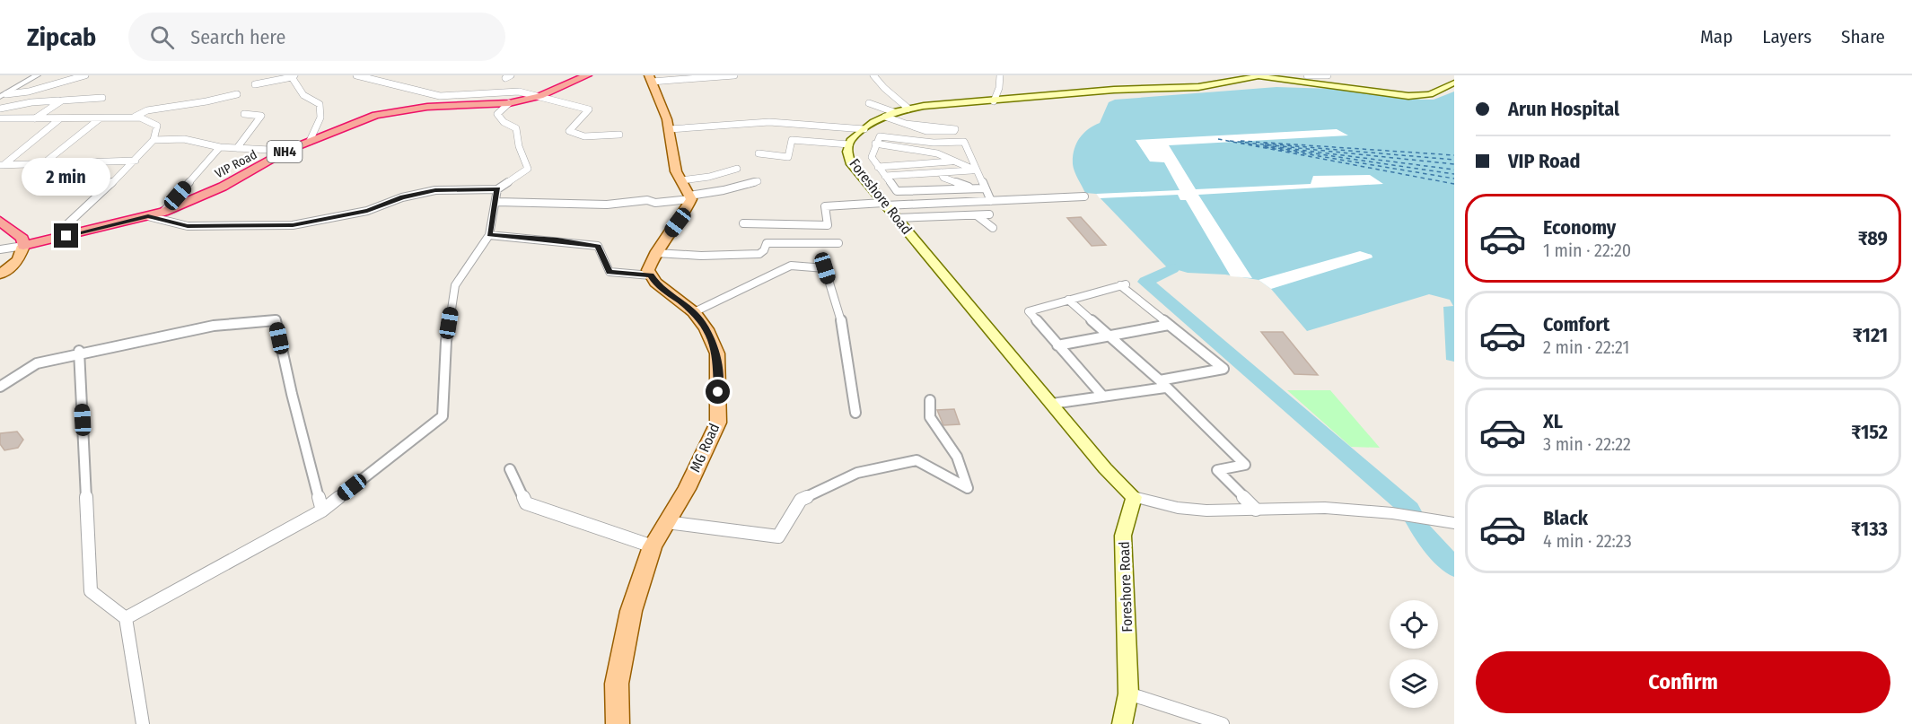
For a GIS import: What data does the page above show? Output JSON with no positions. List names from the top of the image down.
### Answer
{
  "streets": {
    "highway": ["NH4", "VIP Road"],
    "main road": ["Foreshore Road", "MG Road"]
  },
  "page": {
    "header": "Zipcab",
    "search": "Search here",
    "nav": ["Map", "Layers", "Share"],
    "banner": ["Arun Hospital", "VIP Road"],
    "bubble": "2 min",
    "list": [
      {
        "name": "Economy",
        "note": "1 min · 22:20",
        "value": "₹89"
      },
      {
        "name": "Comfort",
        "note": "2 min · 22:21",
        "value": "₹121"
      },
      {
        "name": "XL",
        "note": "3 min · 22:22",
        "value": "₹152"
      },
      {
        "name": "Black",
        "note": "4 min · 22:23",
        "value": "₹133"
      }
    ],
    "buttons": "Confirm"
  }
}
